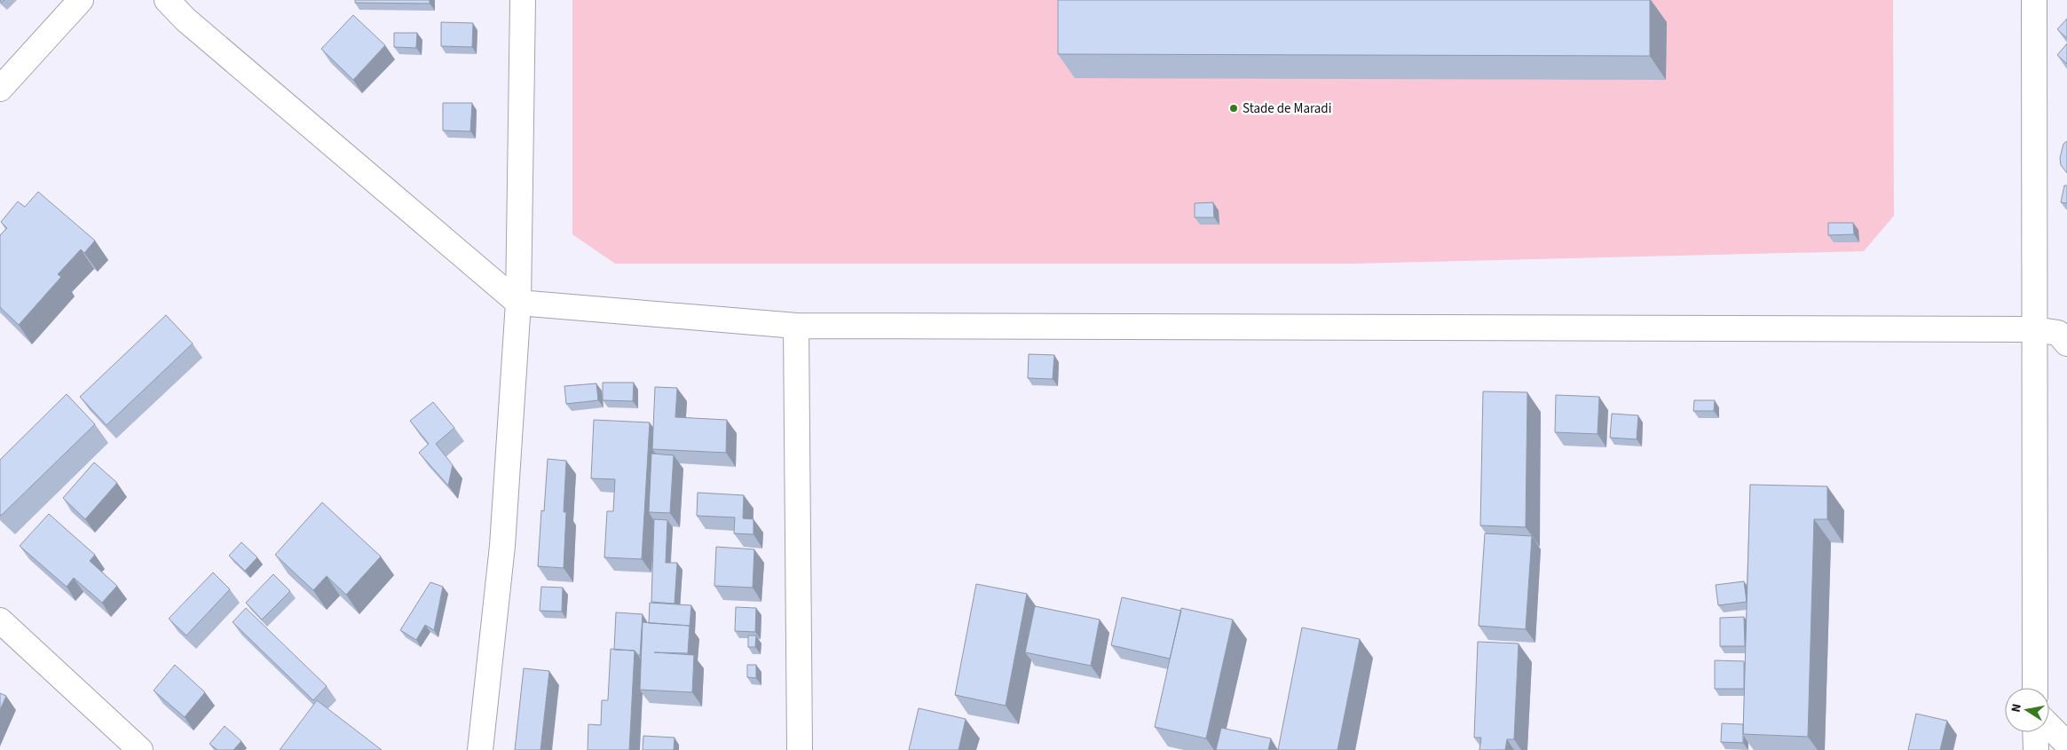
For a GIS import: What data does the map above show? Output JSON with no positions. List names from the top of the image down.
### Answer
{
  "places": ["Stade de Maradi"],
  "north": "left"
}
